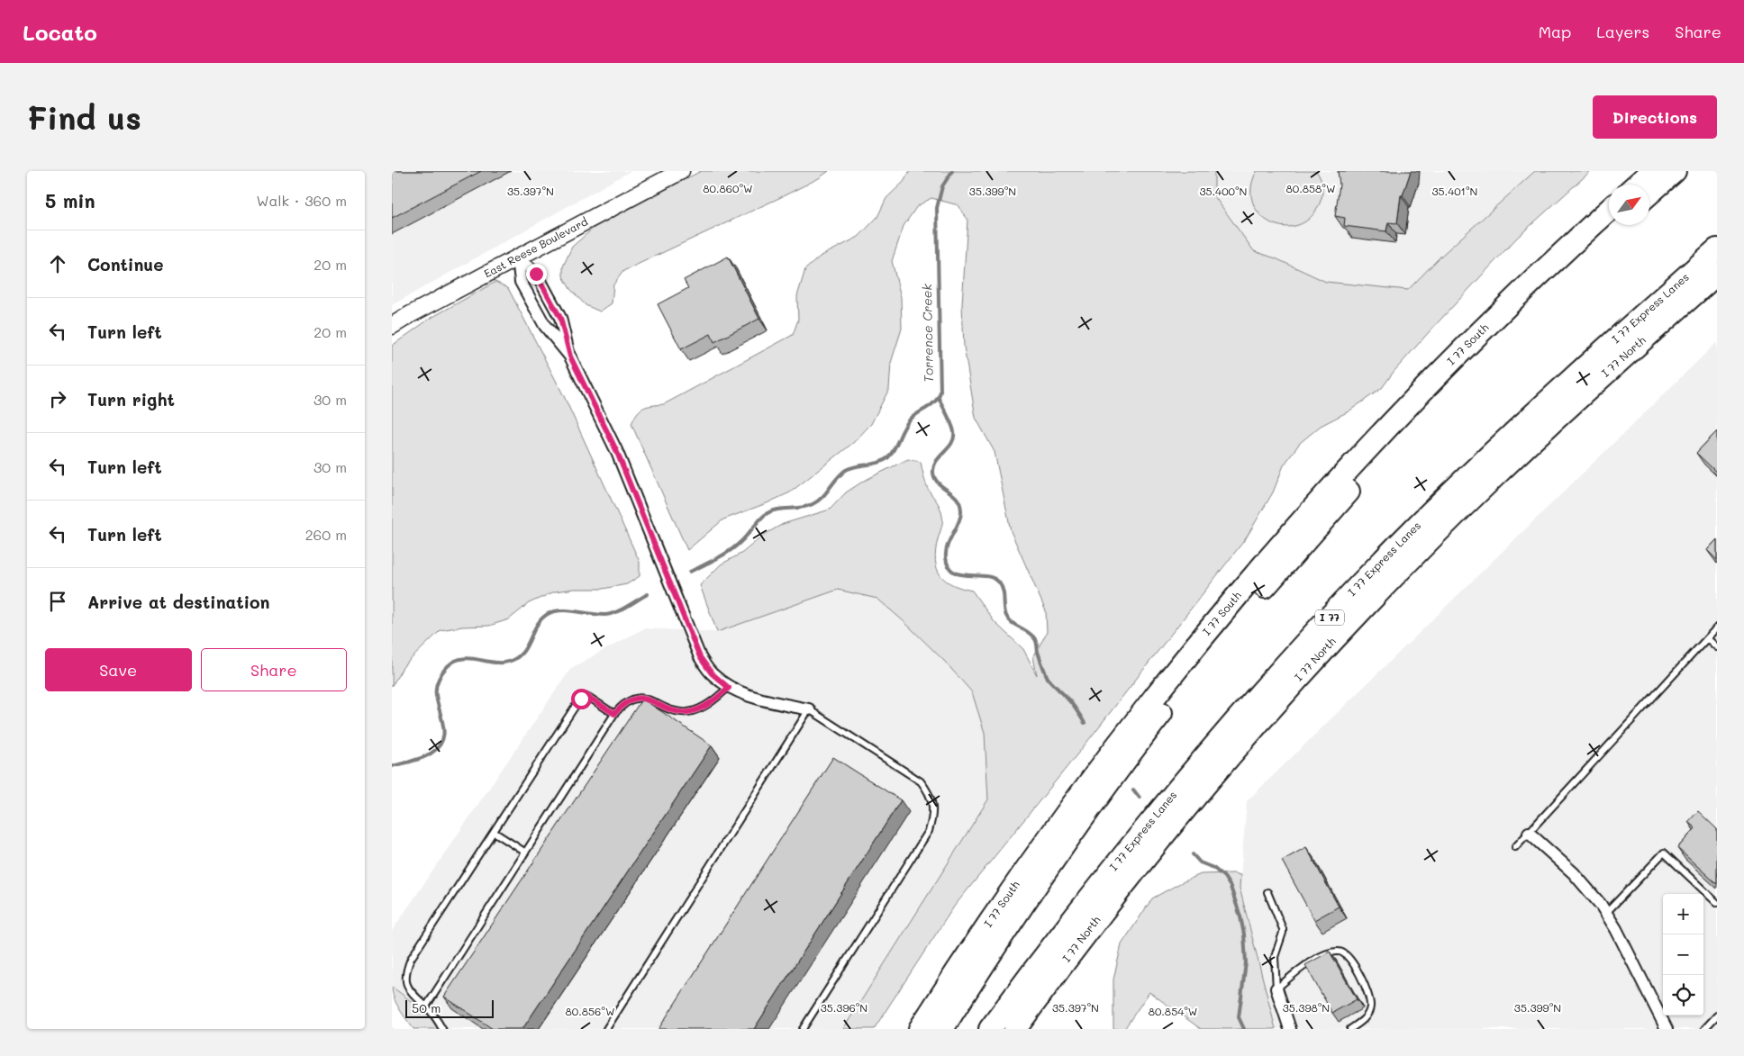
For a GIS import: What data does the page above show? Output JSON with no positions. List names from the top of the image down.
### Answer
{
  "streets": {
    "highway": [
      "I 77 Express Lanes",
      "I 77 South",
      "I 77 North",
      "I 77"
    ],
    "street": ["East Reese Boulevard"]
  },
  "water": ["Torrence Creek"],
  "scale_bar": "50 m",
  "north": "top right",
  "page": {
    "header": "Locato",
    "nav": ["Map", "Layers", "Share"],
    "buttons": [
      "Directions",
      ["Save", "Share"]
    ],
    "title": "Find us",
    "heading": ["5 min", "Walk · 360 m"],
    "list": [
      ["Continue", "20 m"],
      ["Turn left", "20 m"],
      ["Turn right", "30 m"],
      ["Turn left", "30 m"],
      ["Turn left", "260 m"],
      "Arrive at destination"
    ],
    "map_buttons": ["+", "−"],
    "scale": "50 m"
  },
  "coordinates": [
    "80.860°W",
    "80.858°W",
    "35.401°N",
    "35.397°N",
    "35.399°N",
    "35.400°N",
    "35.396°N",
    "35.398°N",
    "80.856°W",
    "80.854°W"
  ]
}
